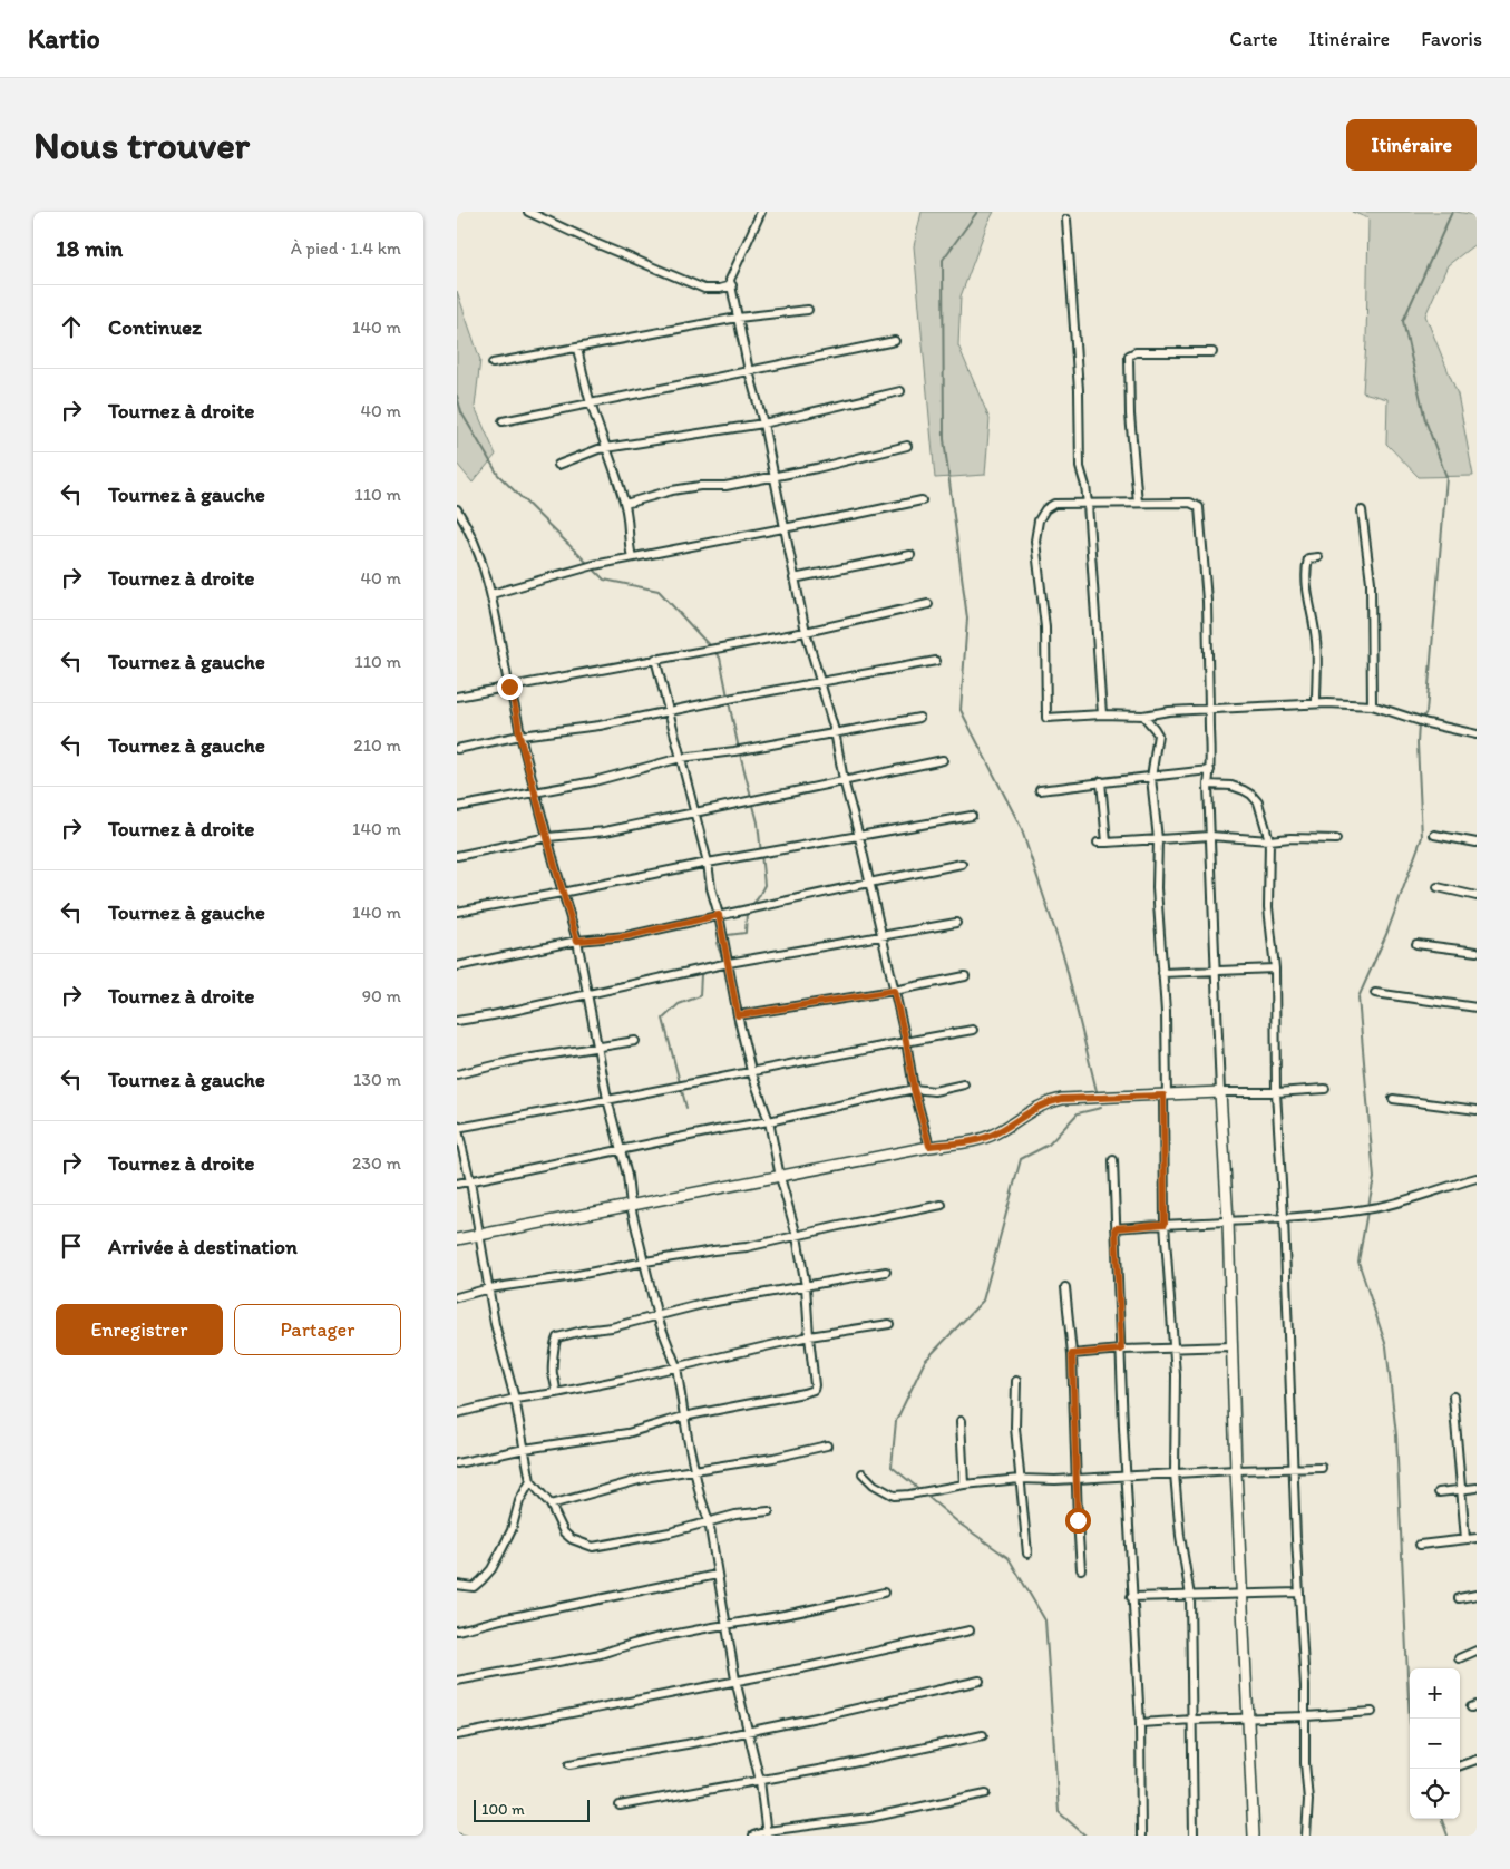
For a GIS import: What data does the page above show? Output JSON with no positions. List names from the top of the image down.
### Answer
{
  "scale_bar": "100 m",
  "page": {
    "header": "Kartio",
    "nav": ["Carte", "Itinéraire", "Favoris"],
    "buttons": [
      "Itinéraire",
      ["Enregistrer", "Partager"]
    ],
    "title": "Nous trouver",
    "heading": ["18 min", "À pied · 1.4 km"],
    "list": [
      ["Continuez", "140 m"],
      ["Tournez à droite", "40 m"],
      ["Tournez à gauche", "110 m"],
      ["Tournez à droite", "40 m"],
      ["Tournez à gauche", "110 m"],
      ["Tournez à gauche", "210 m"],
      ["Tournez à droite", "140 m"],
      ["Tournez à gauche", "140 m"],
      ["Tournez à droite", "90 m"],
      ["Tournez à gauche", "130 m"],
      ["Tournez à droite", "230 m"],
      "Arrivée à destination"
    ],
    "map_buttons": ["+", "−"],
    "scale": "100 m"
  }
}
